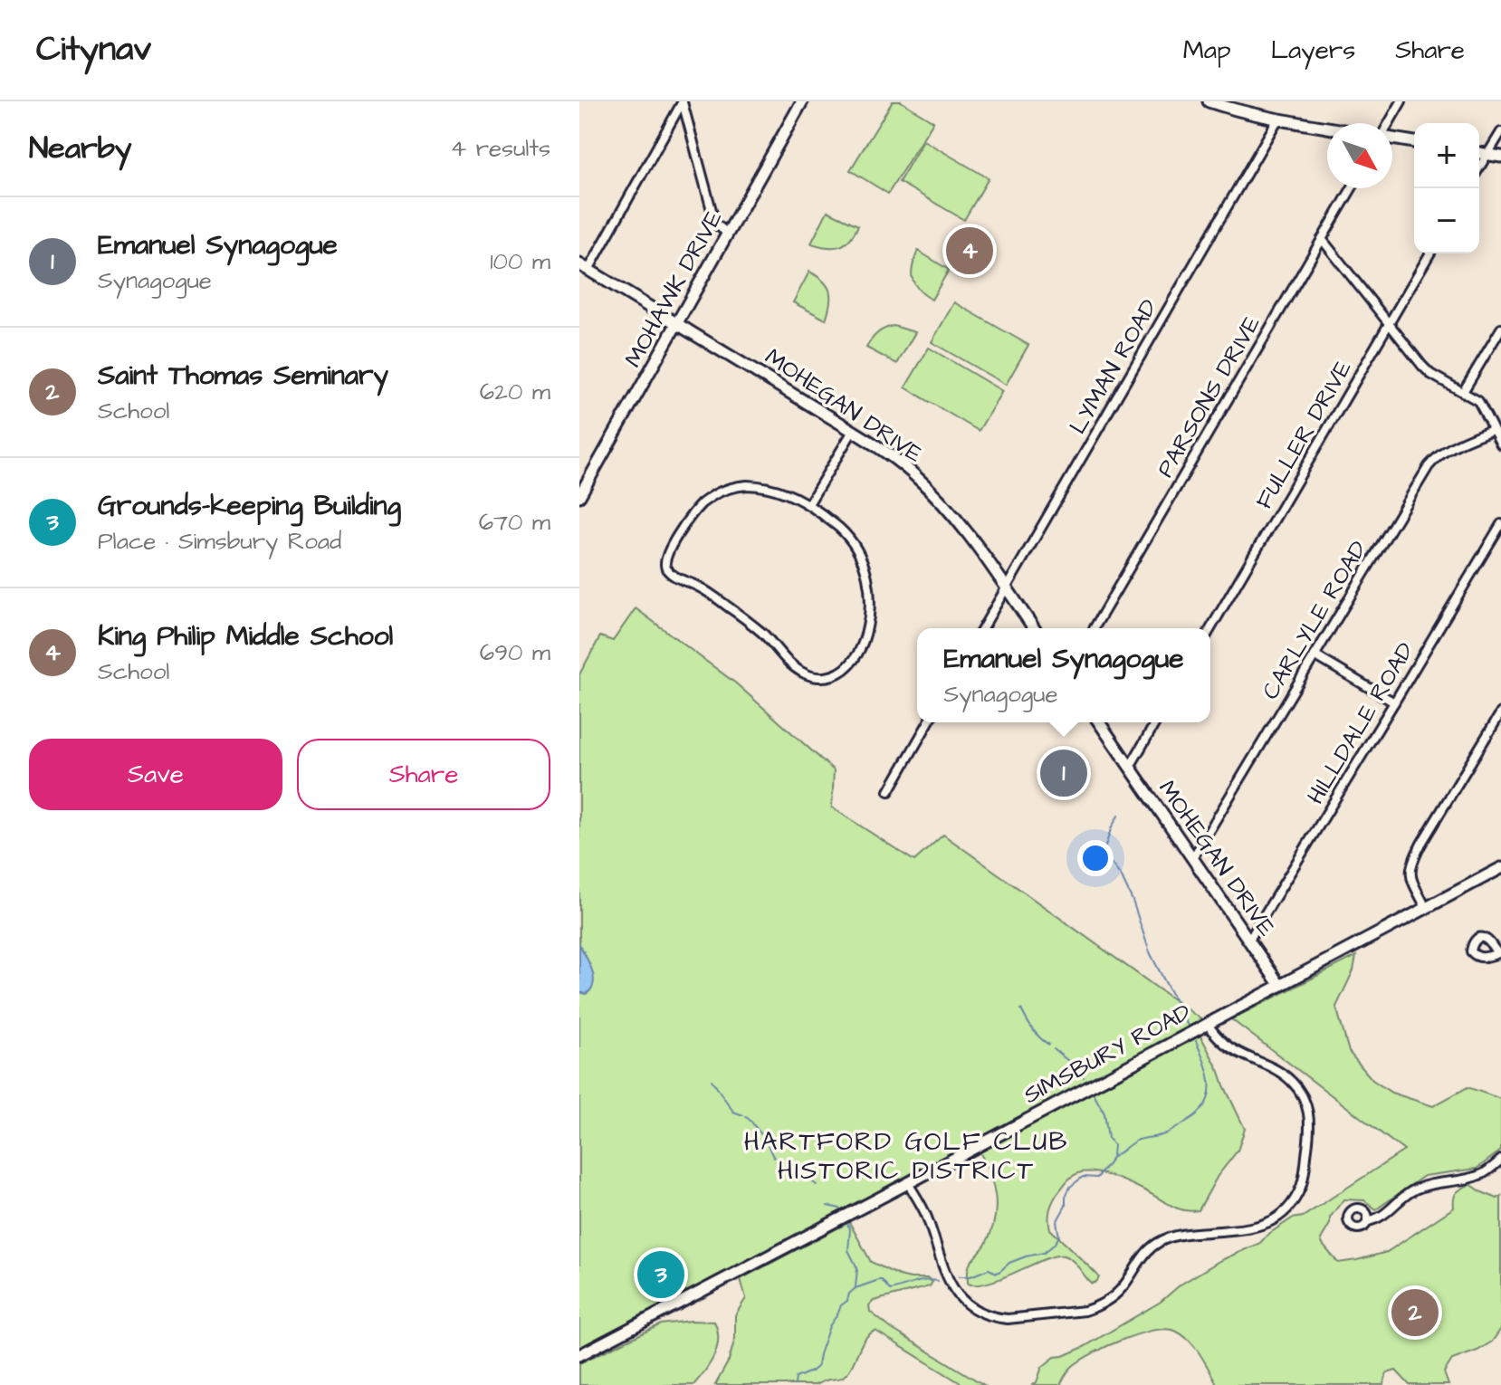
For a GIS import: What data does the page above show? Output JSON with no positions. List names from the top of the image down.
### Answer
{
  "streets": {
    "street": [
      "MOHAWK DRIVE",
      "LYMAN ROAD",
      "PARSONS DRIVE",
      "MOHEGAN DRIVE",
      "FULLER DRIVE",
      "CARLYLE ROAD",
      "HILLDALE ROAD",
      "SIMSBURY ROAD"
    ]
  },
  "crossings": [
    ["MOHAWK DRIVE", "MOHEGAN DRIVE"],
    ["LYMAN ROAD", "MOHEGAN DRIVE"],
    ["MOHEGAN DRIVE", "CARLYLE ROAD"],
    ["MOHEGAN DRIVE", "HILLDALE ROAD"],
    ["MOHEGAN DRIVE", "SIMSBURY ROAD"]
  ],
  "districts": ["HARTFORD GOLF CLUB HISTORIC DISTRICT"],
  "north": "bottom right",
  "page": {
    "header": "Citynav",
    "nav": ["Map", "Layers", "Share"],
    "heading": ["Nearby", "4 results"],
    "map_buttons": ["+", "−"],
    "list": [
      {
        "mark": "1",
        "name": "Emanuel Synagogue",
        "note": "Synagogue",
        "value": "100 m"
      },
      {
        "mark": "2",
        "name": "Saint Thomas Seminary",
        "note": "School",
        "value": "620 m"
      },
      {
        "mark": "3",
        "name": "Grounds-keeping Building",
        "note": "Place · Simsbury Road",
        "value": "670 m"
      },
      {
        "mark": "4",
        "name": "King Philip Middle School",
        "note": "School",
        "value": "690 m"
      }
    ],
    "pins": [
      "4",
      "1",
      "3",
      "2"
    ],
    "popup": ["Emanuel Synagogue", "Synagogue"],
    "buttons": ["Save", "Share"]
  }
}
